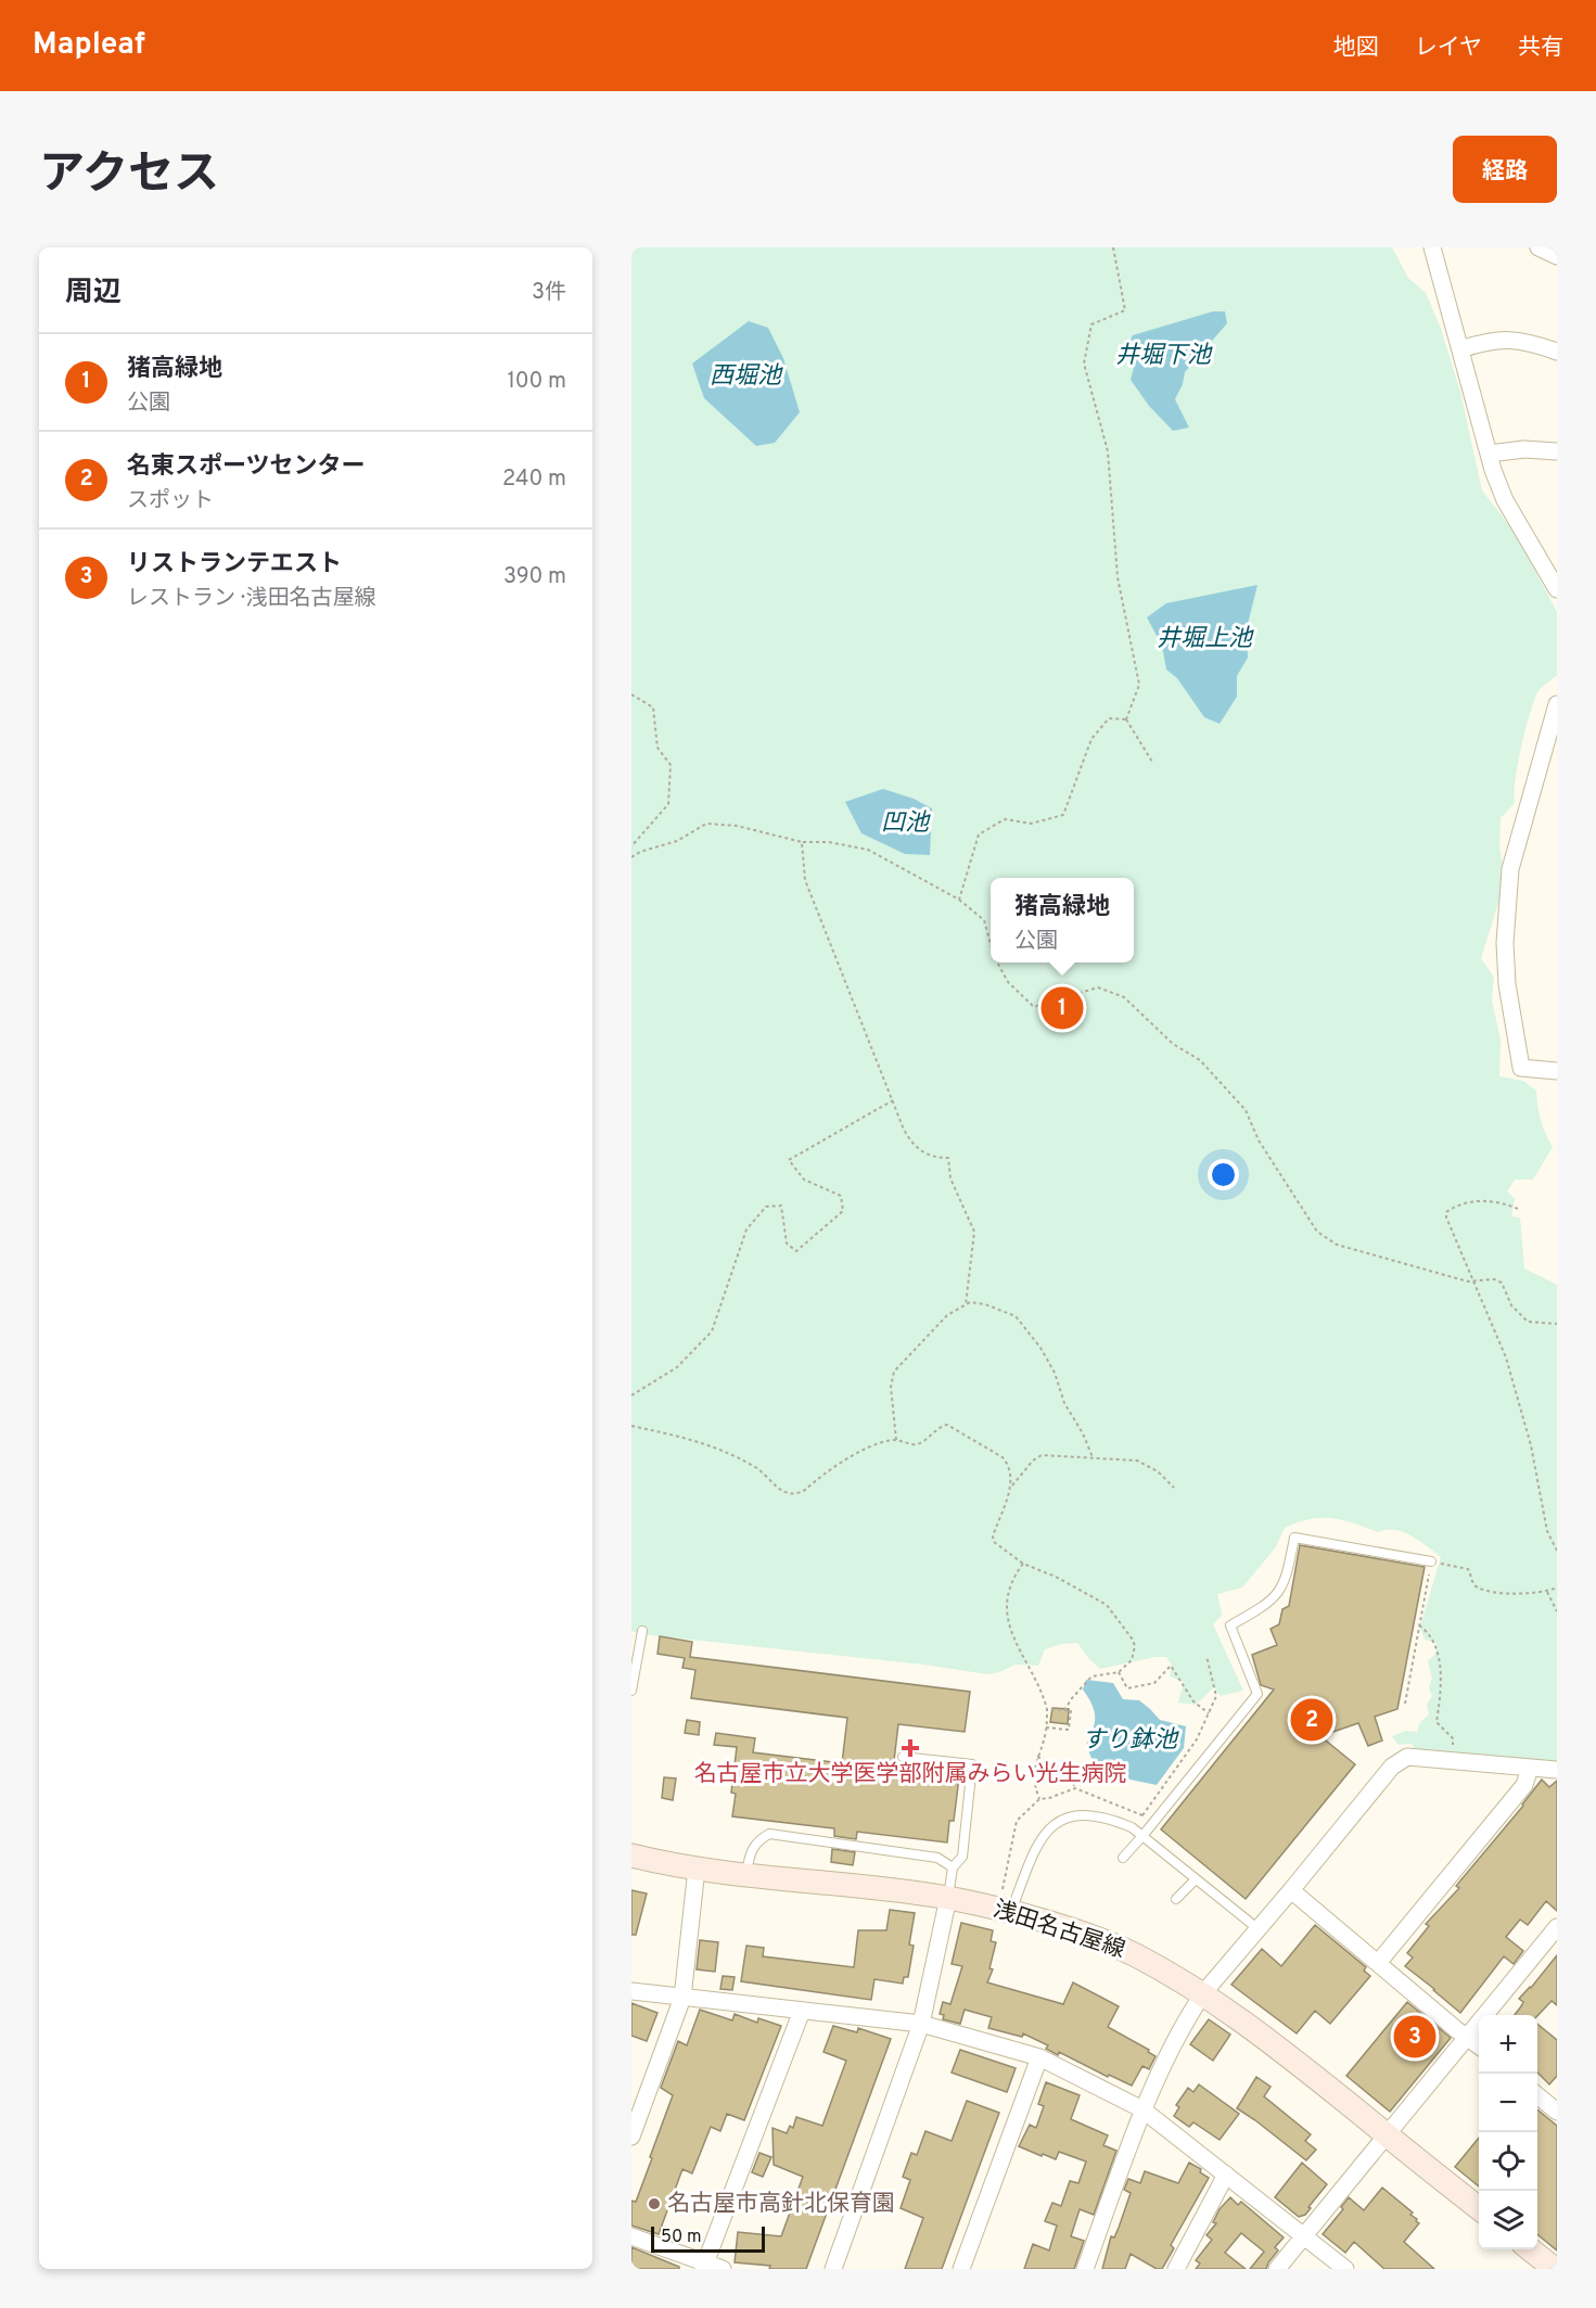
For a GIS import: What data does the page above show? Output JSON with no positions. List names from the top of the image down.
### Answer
{
  "streets": {
    "main road": ["浅田名古屋線"]
  },
  "water": [
    "井堀下池",
    "西堀池",
    "井堀上池",
    "凹池",
    "すり鉢池"
  ],
  "places": {
    "health": ["名古屋市立大学医学部附属みらい光生病院"],
    "other": ["名古屋市高針北保育園"]
  },
  "scale_bar": "50 m",
  "page": {
    "header": "Mapleaf",
    "nav": ["地図", "レイヤ", "共有"],
    "title": "アクセス",
    "buttons": "経路",
    "heading": ["周辺", "3件"],
    "list": [
      {
        "mark": "1",
        "name": "猪高緑地",
        "note": "公園",
        "value": "100 m"
      },
      {
        "mark": "2",
        "name": "名東スポーツセンター",
        "note": "スポット",
        "value": "240 m"
      },
      {
        "mark": "3",
        "name": "リストランテエスト",
        "note": "レストラン · 浅田名古屋線",
        "value": "390 m"
      }
    ],
    "popup": ["猪高緑地", "公園"],
    "pins": ["1", "2", "3"],
    "map_buttons": ["+", "−"],
    "scale": "50 m"
  }
}
